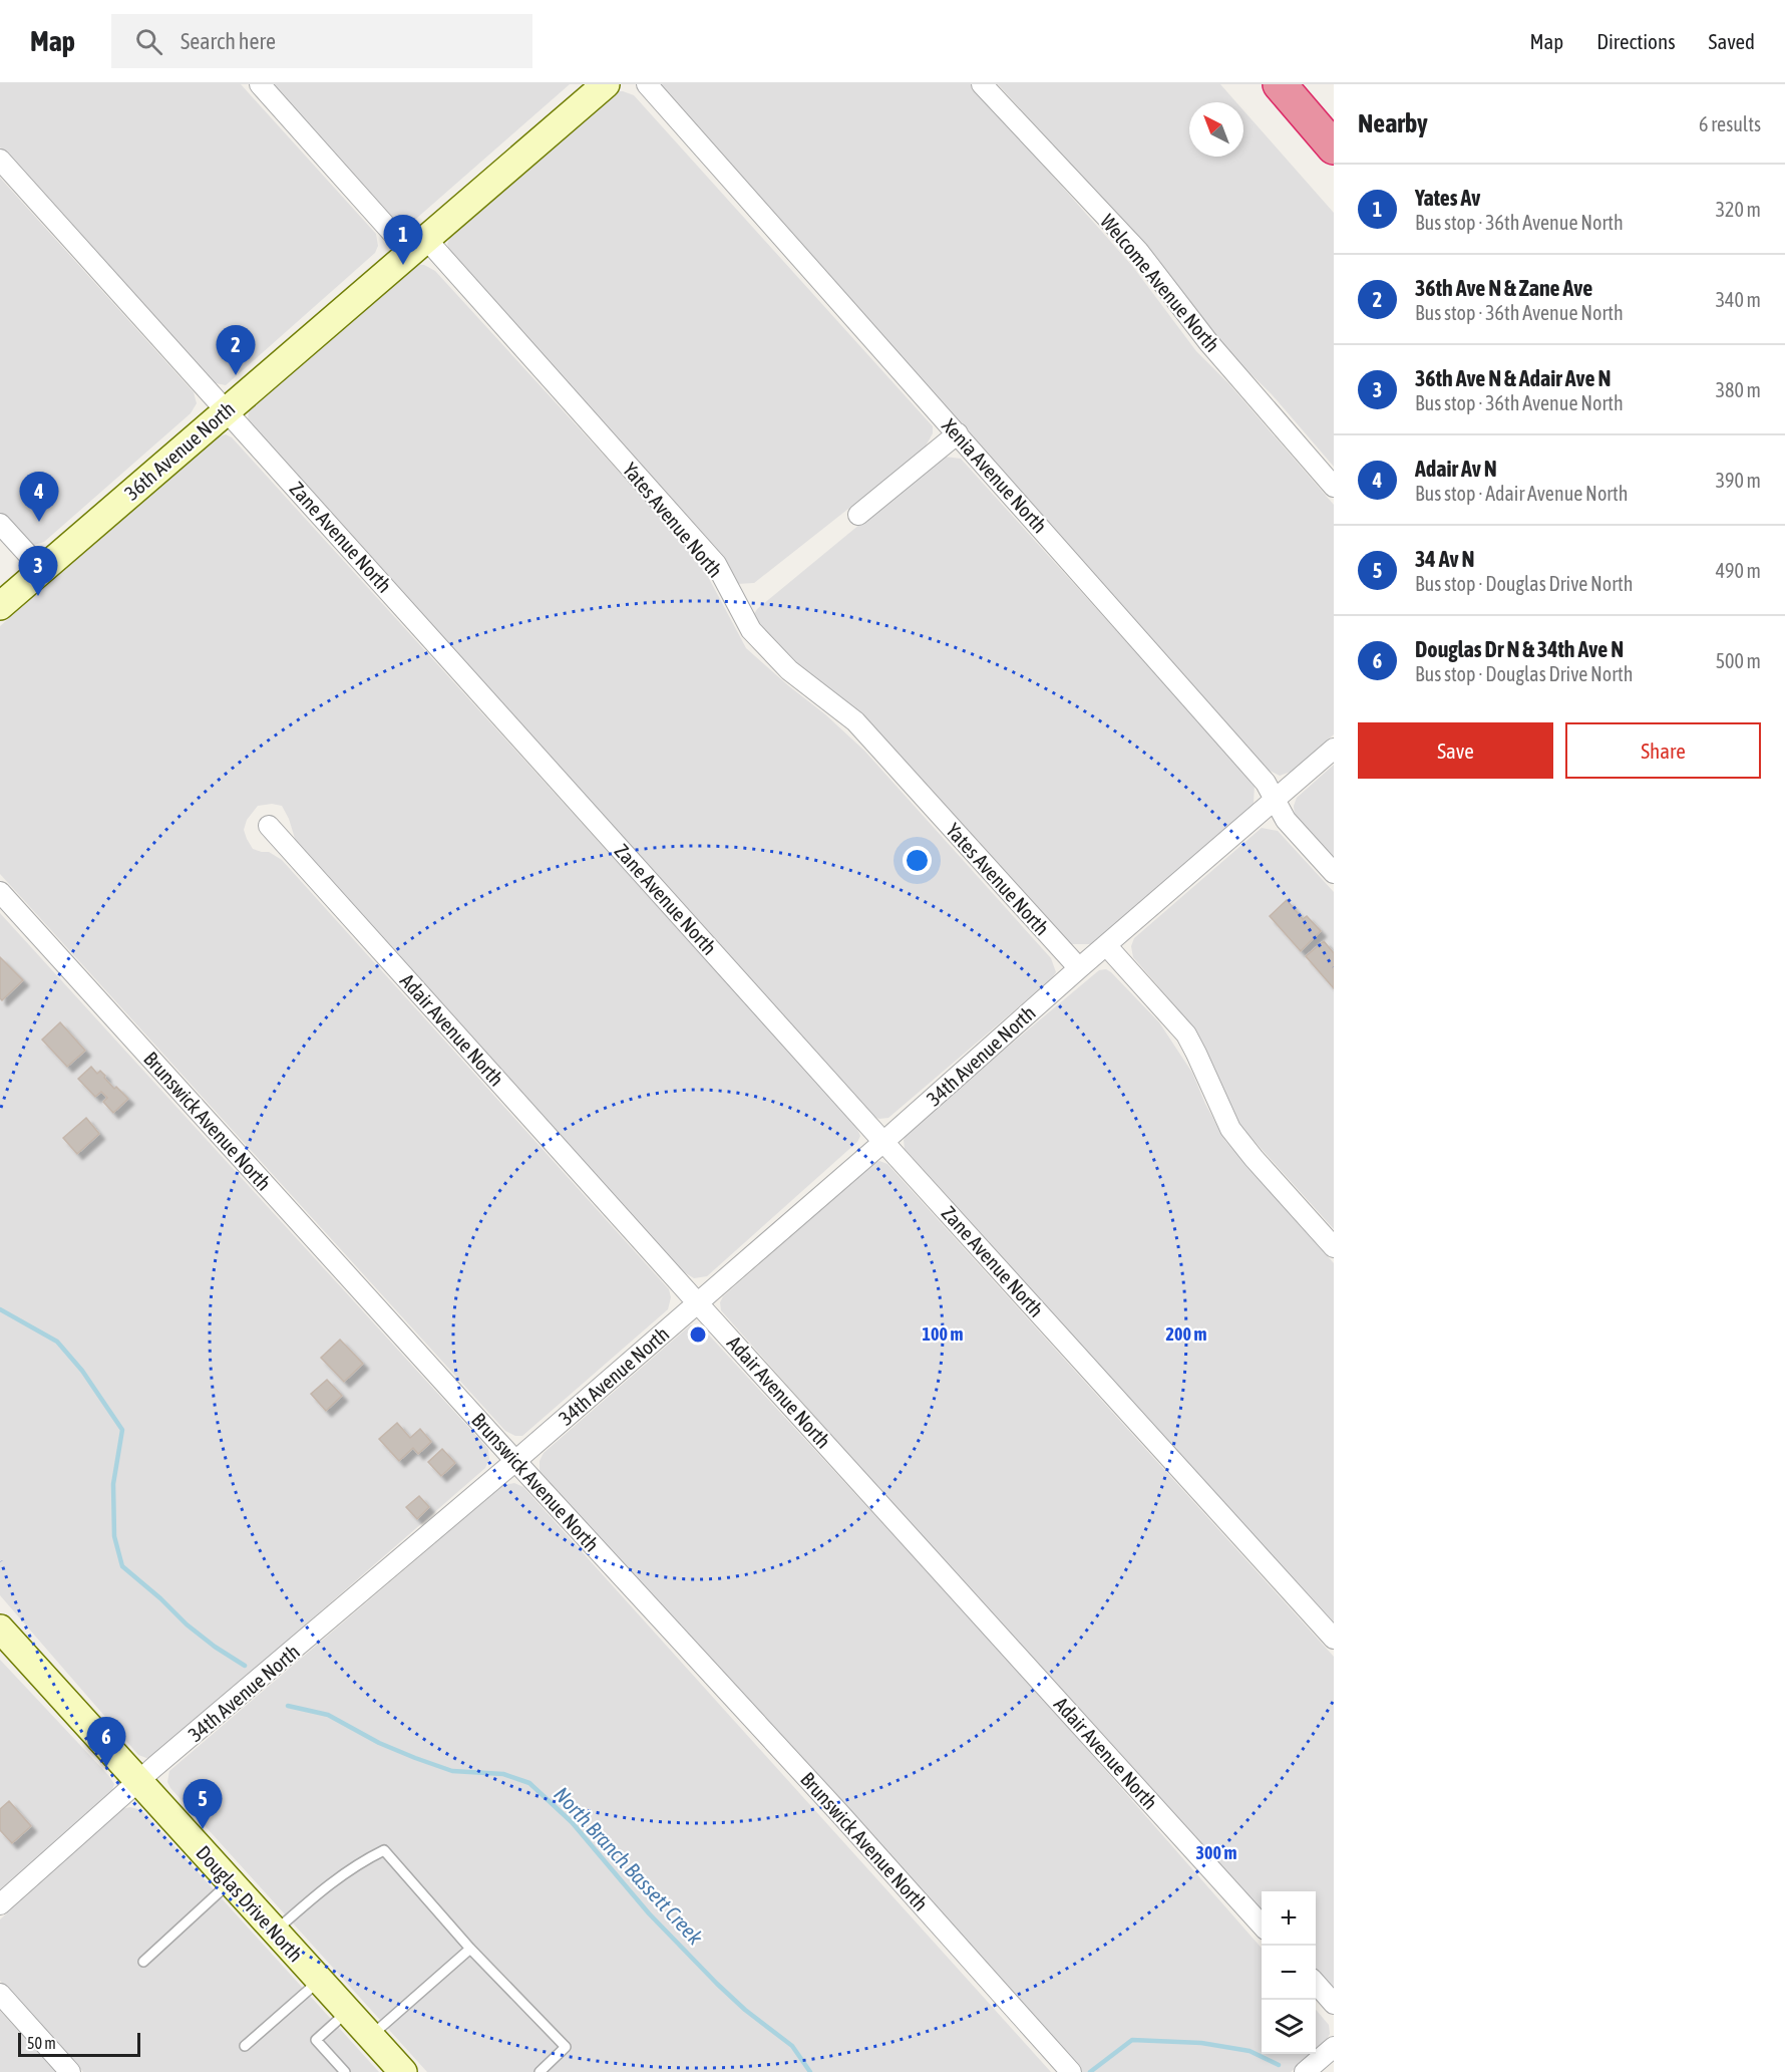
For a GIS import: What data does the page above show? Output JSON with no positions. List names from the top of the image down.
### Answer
{
  "streets": {
    "street": [
      "Welcome Avenue North",
      "36th Avenue North",
      "Xenia Avenue North",
      "Yates Avenue North",
      "Zane Avenue North",
      "Adair Avenue North",
      "34th Avenue North",
      "Brunswick Avenue North",
      "Douglas Drive North"
    ]
  },
  "crossings": [
    ["36th Avenue North", "Yates Avenue North"],
    ["36th Avenue North", "Zane Avenue North"],
    ["Xenia Avenue North", "34th Avenue North"],
    ["Yates Avenue North", "34th Avenue North"],
    ["Zane Avenue North", "34th Avenue North"],
    ["Adair Avenue North", "34th Avenue North"],
    ["34th Avenue North", "Brunswick Avenue North"],
    ["34th Avenue North", "Douglas Drive North"]
  ],
  "water": ["North Branch Bassett Creek"],
  "scale_bar": "50 m",
  "north": "top left",
  "page": {
    "header": "Map",
    "search": "Search here",
    "nav": ["Map", "Directions", "Saved"],
    "heading": ["Nearby", "6 results"],
    "list": [
      {
        "mark": "1",
        "name": "Yates Av",
        "note": "Bus stop · 36th Avenue North",
        "value": "320 m"
      },
      {
        "mark": "2",
        "name": "36th Ave N & Zane Ave",
        "note": "Bus stop · 36th Avenue North",
        "value": "340 m"
      },
      {
        "mark": "3",
        "name": "36th Ave N & Adair Ave N",
        "note": "Bus stop · 36th Avenue North",
        "value": "380 m"
      },
      {
        "mark": "4",
        "name": "Adair Av N",
        "note": "Bus stop · Adair Avenue North",
        "value": "390 m"
      },
      {
        "mark": "5",
        "name": "34 Av N",
        "note": "Bus stop · Douglas Drive North",
        "value": "490 m"
      },
      {
        "mark": "6",
        "name": "Douglas Dr N & 34th Ave N",
        "note": "Bus stop · Douglas Drive North",
        "value": "500 m"
      }
    ],
    "pins": [
      "1",
      "2",
      "4",
      "3",
      "6",
      "5"
    ],
    "buttons": ["Save", "Share"],
    "map_buttons": ["+", "−"],
    "scale": "50 m"
  },
  "rings": ["100 m", "200 m", "300 m"]
}
